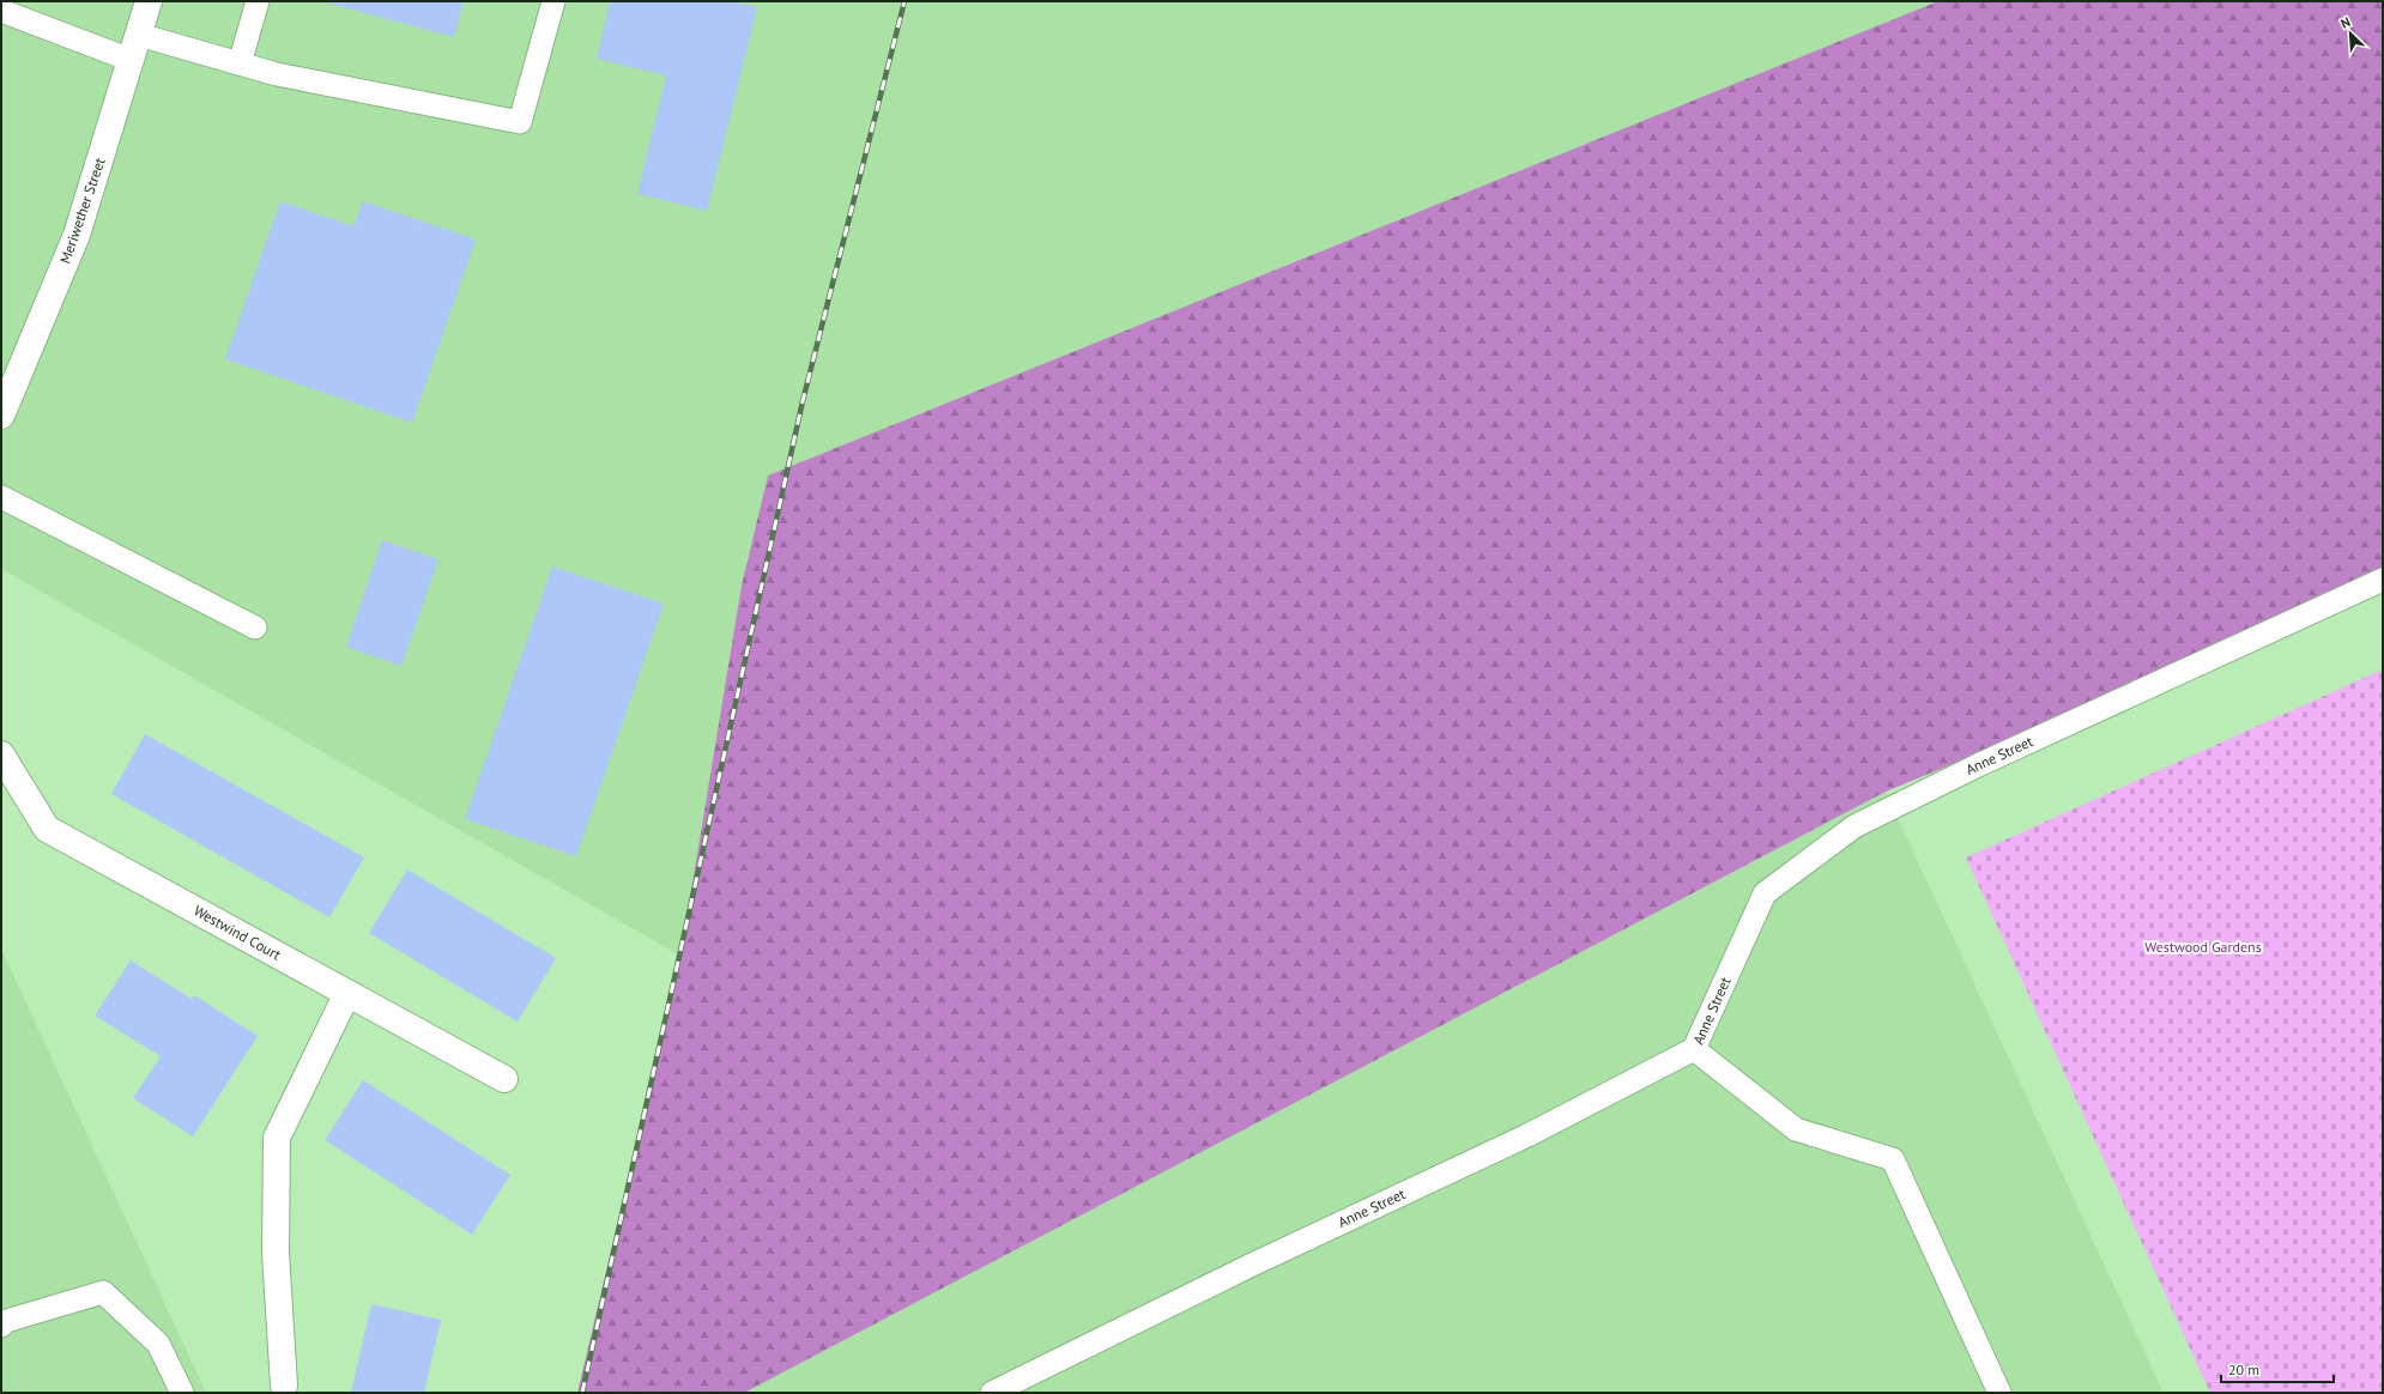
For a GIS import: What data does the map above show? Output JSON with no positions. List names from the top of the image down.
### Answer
{
  "streets": {
    "street": ["Meriwether Street", "Westwind Court"],
    "lane": ["Anne Street"]
  },
  "parks": ["Westwood Gardens"],
  "scale_bar": "20 m",
  "north": "top left"
}
